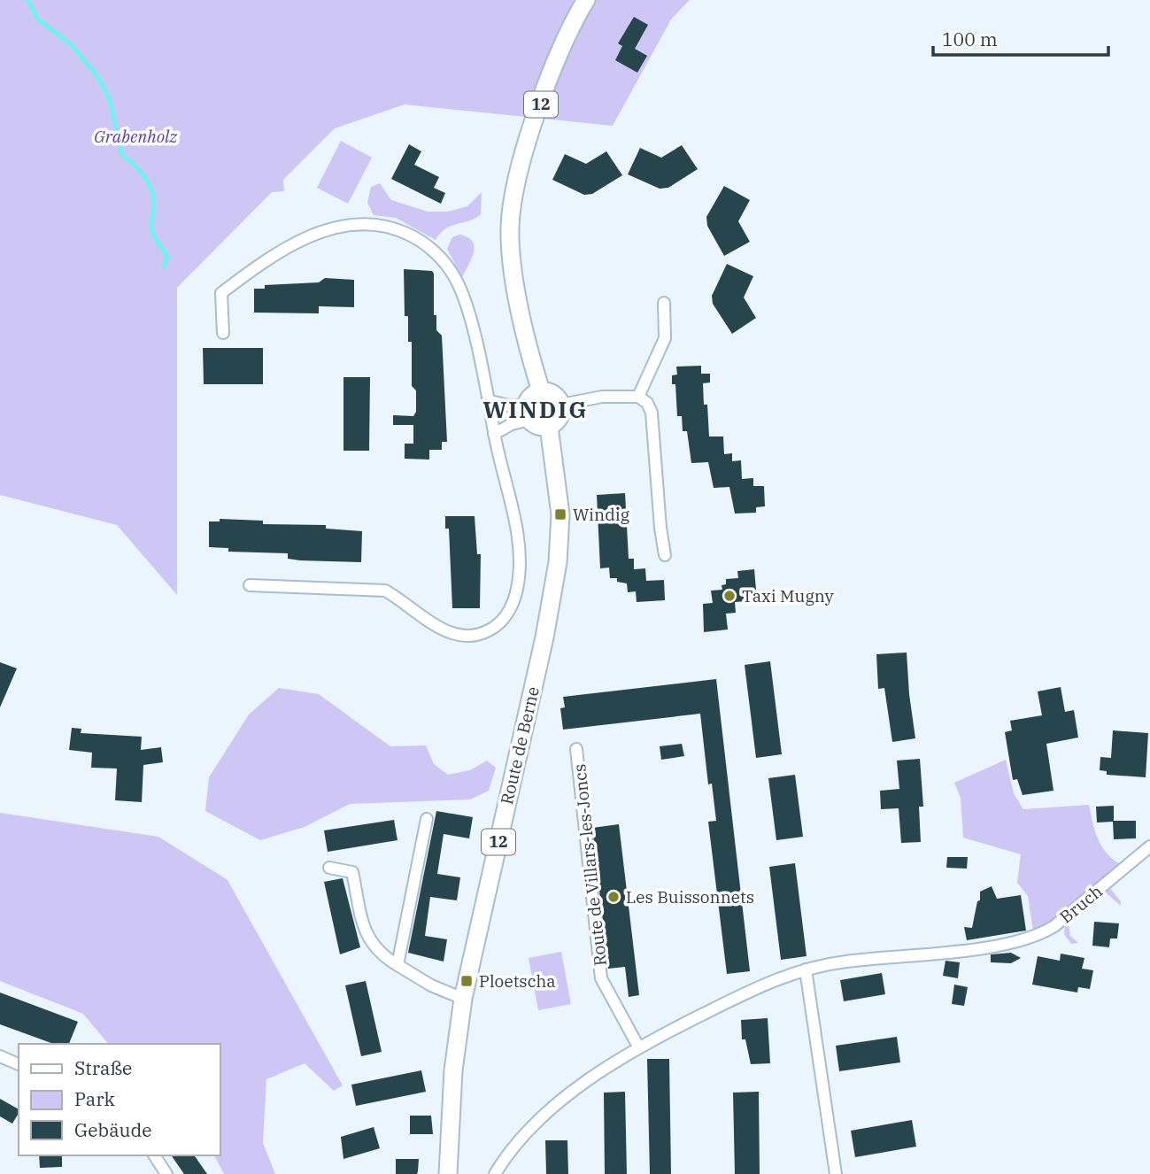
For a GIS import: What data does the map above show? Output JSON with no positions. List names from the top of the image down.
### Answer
{
  "streets": {
    "main road": ["12", "Route de Berne"],
    "street": ["Route de Villars-les-Joncs", "Bruch"]
  },
  "crossings": [
    ["12", "Route de Berne"]
  ],
  "districts": ["WINDIG"],
  "parks": ["Grabenholz"],
  "places": {
    "transit": ["Windig", "Ploetscha"],
    "other": ["Taxi Mugny", "Les Buissonnets"]
  },
  "legend": ["Straße", "Park", "Gebäude"],
  "scale_bar": "100 m"
}
